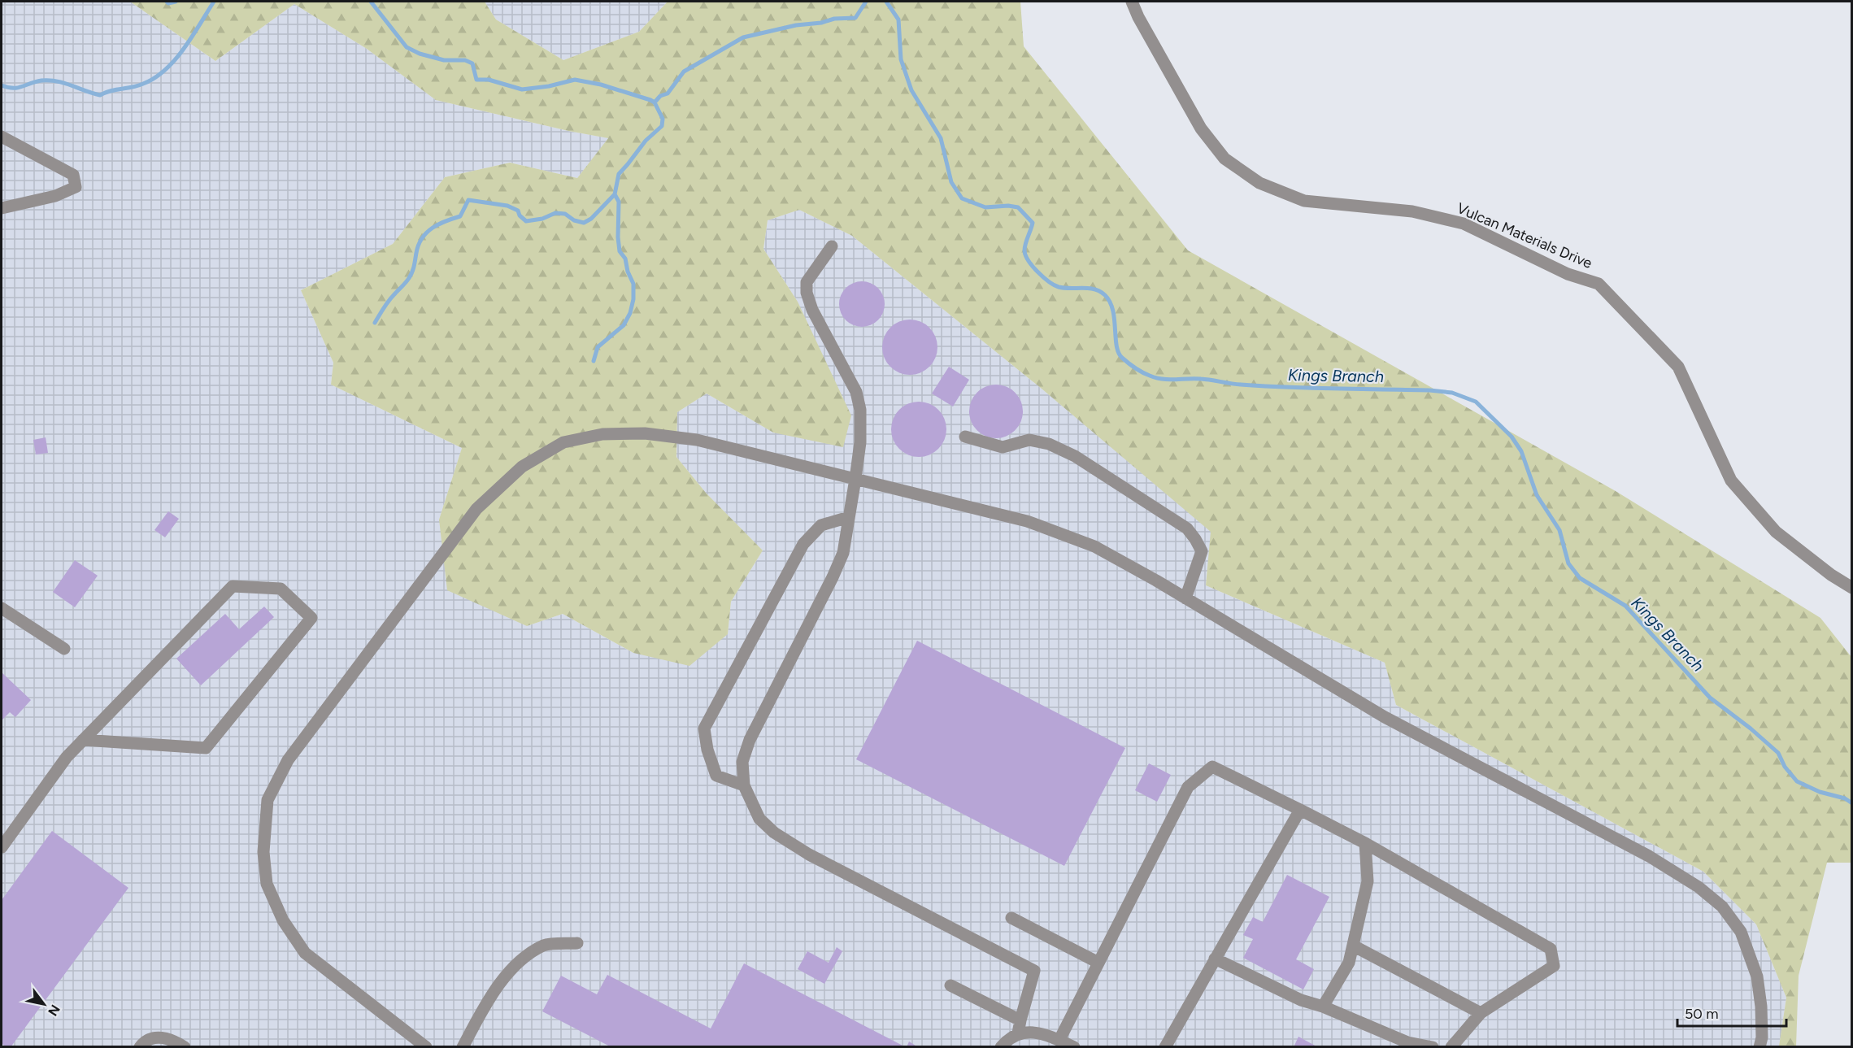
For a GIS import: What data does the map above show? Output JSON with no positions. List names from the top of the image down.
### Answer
{
  "streets": {
    "street": ["Vulcan Materials Drive"]
  },
  "water": ["Kings Branch"],
  "scale_bar": "50 m",
  "north": "bottom right"
}
